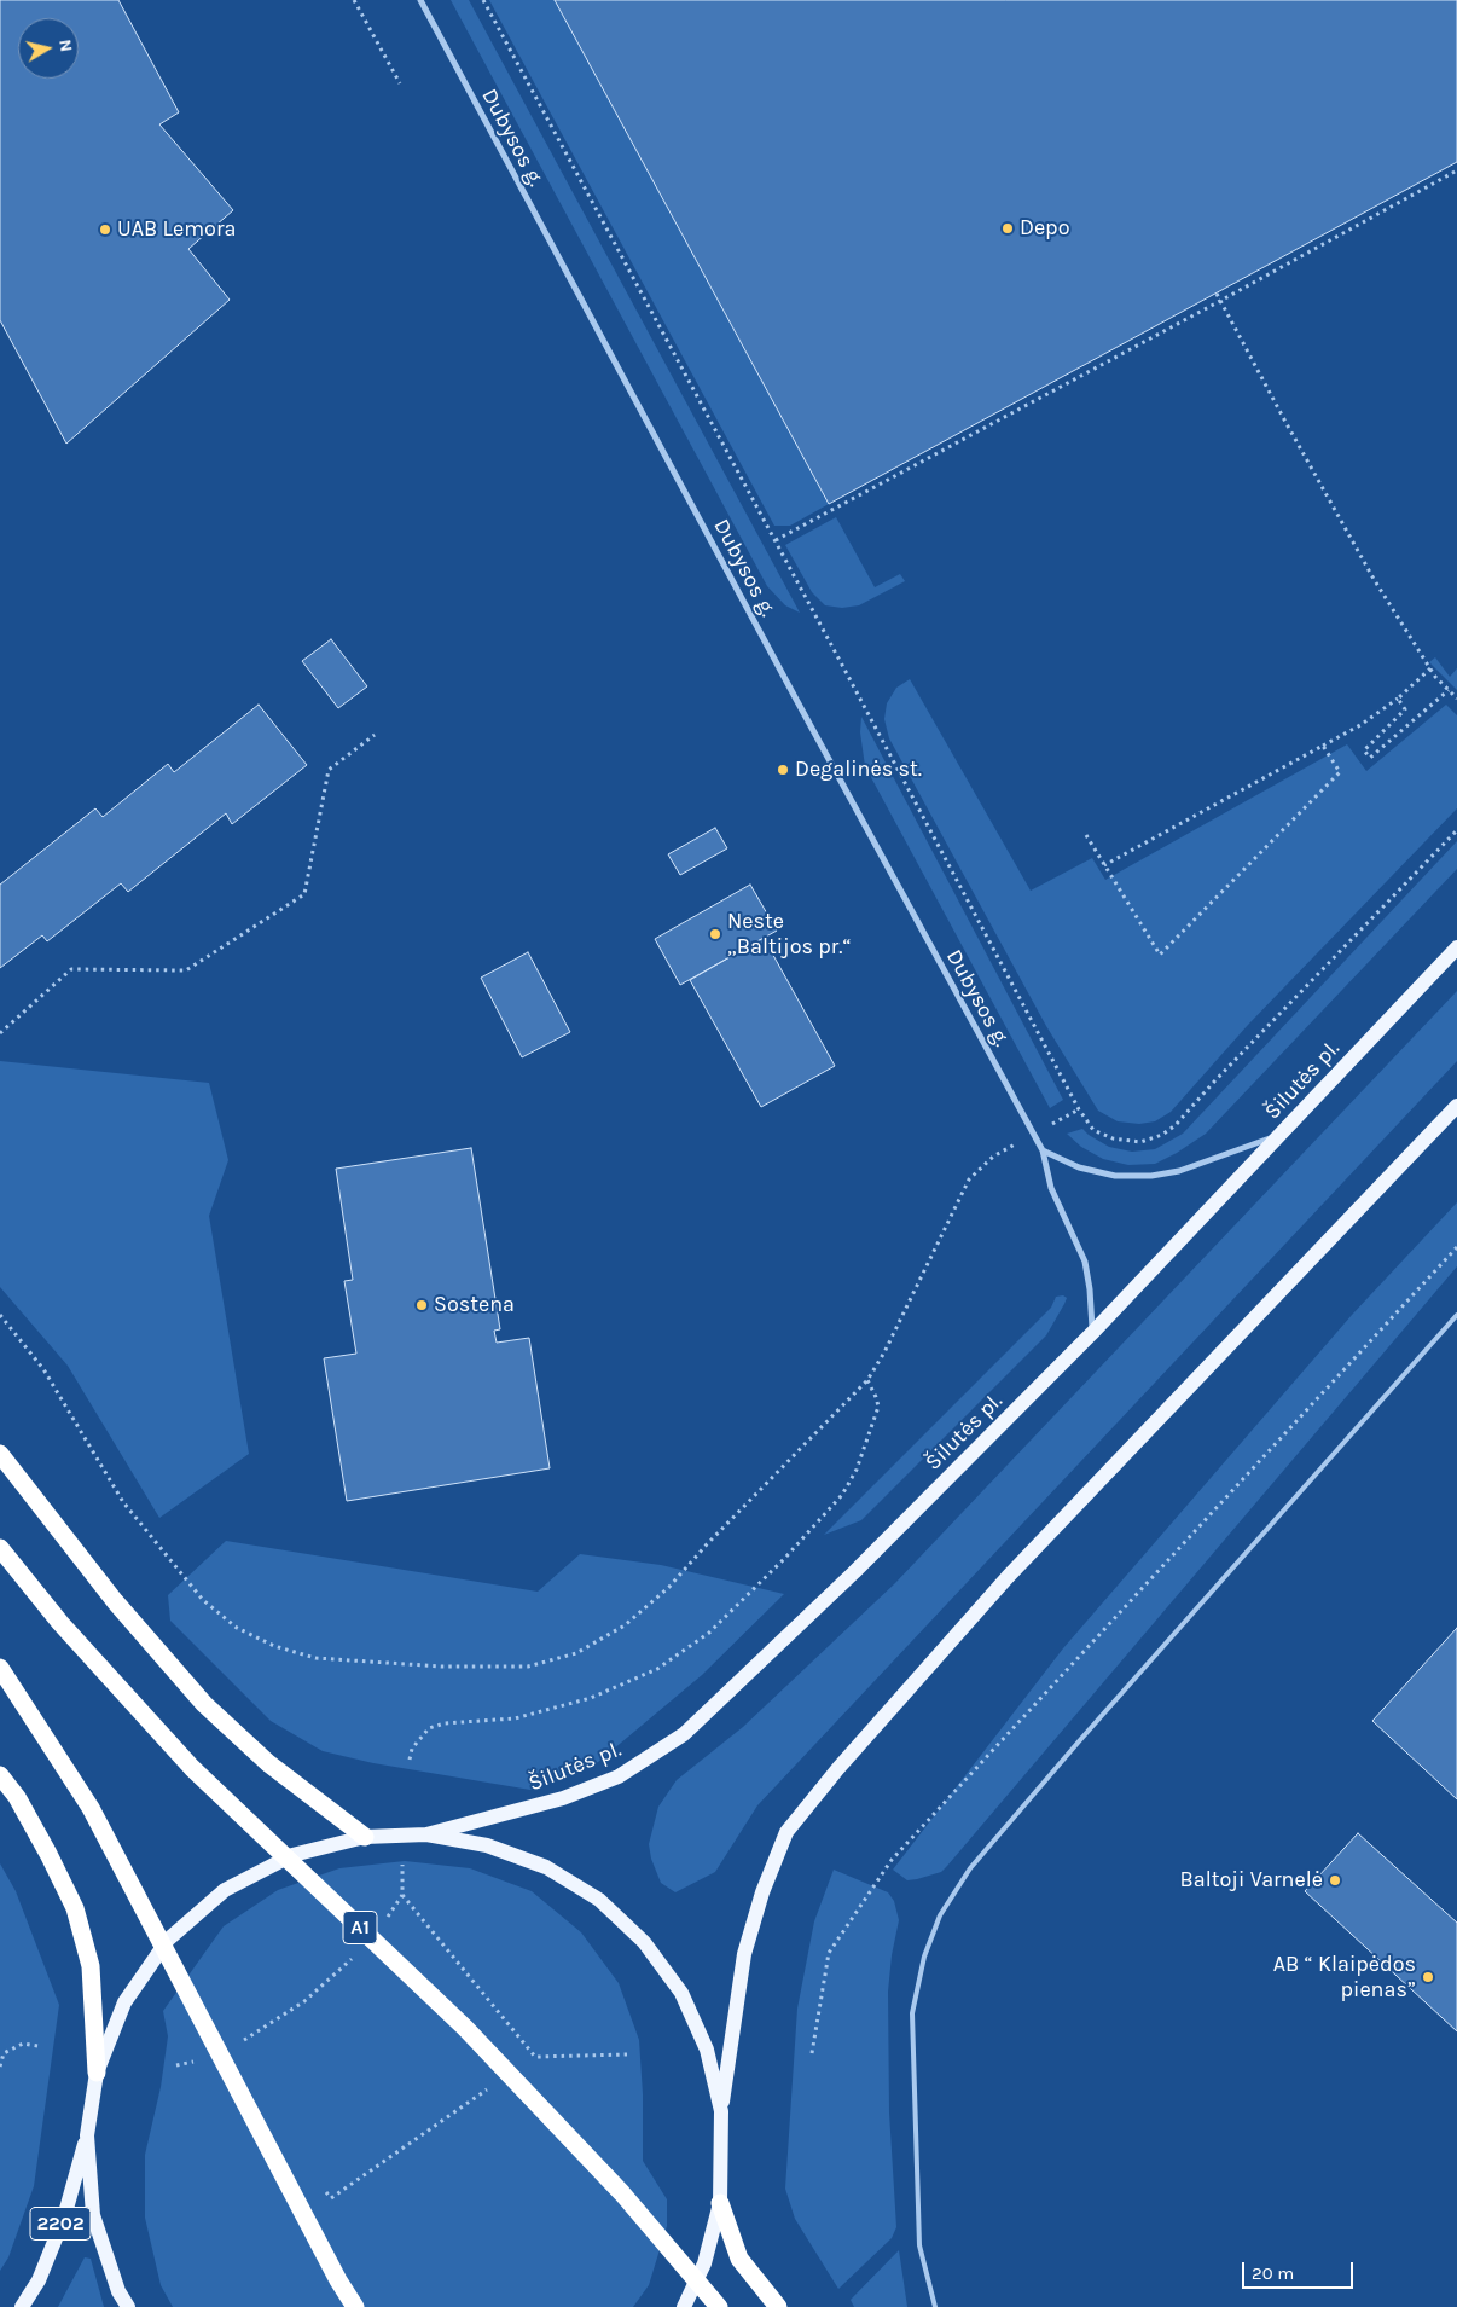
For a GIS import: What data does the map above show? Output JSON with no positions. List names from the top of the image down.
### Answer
{
  "streets": {
    "highway": ["A1"],
    "main road": ["Šilutės pl.", "2202"],
    "street": ["Dubysos g."]
  },
  "crossings": [
    ["Dubysos g.", "Šilutės pl."]
  ],
  "places": [
    "Depo",
    "UAB Lemora",
    "Degalinės st.",
    "Neste „Baltijos pr.“",
    "Sostena",
    "Baltoji Varnelė",
    "AB “ Klaipėdos pienas”"
  ],
  "scale_bar": "20 m",
  "north": "right"
}
